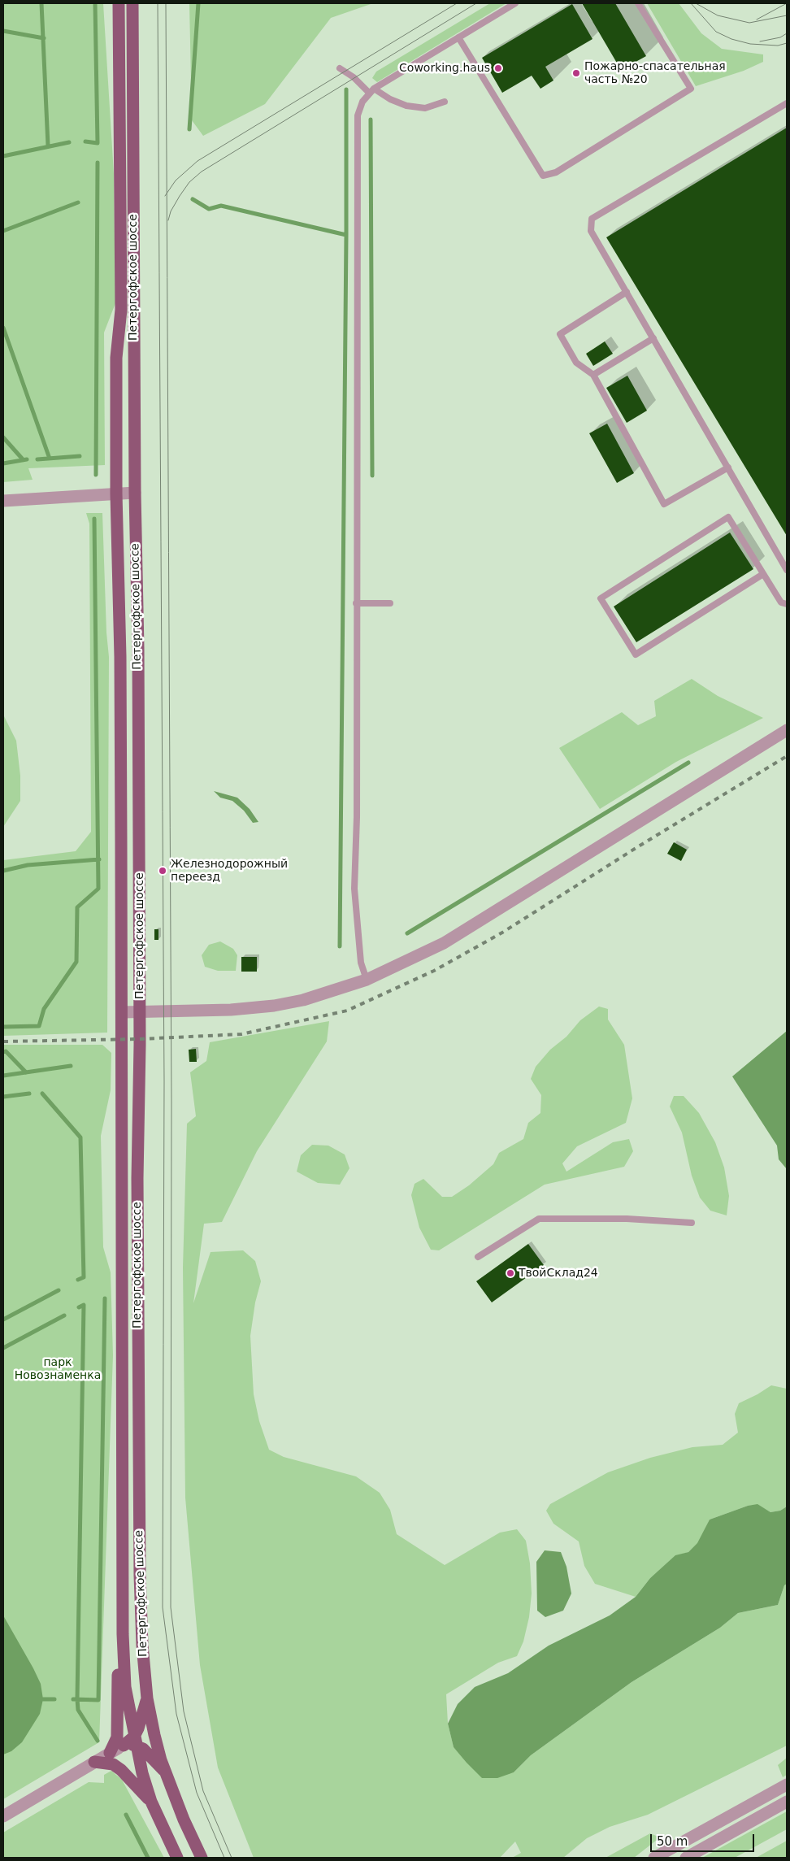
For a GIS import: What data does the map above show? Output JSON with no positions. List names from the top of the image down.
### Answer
{
  "streets": {
    "main road": ["Петергофское шоссе"]
  },
  "parks": ["парк Новознаменка"],
  "places": [
    "Coworking.haus",
    "Пожарно-спасательная часть №20",
    "Железнодорожный переезд",
    "ТвойСклад24"
  ],
  "scale_bar": "50 m"
}
